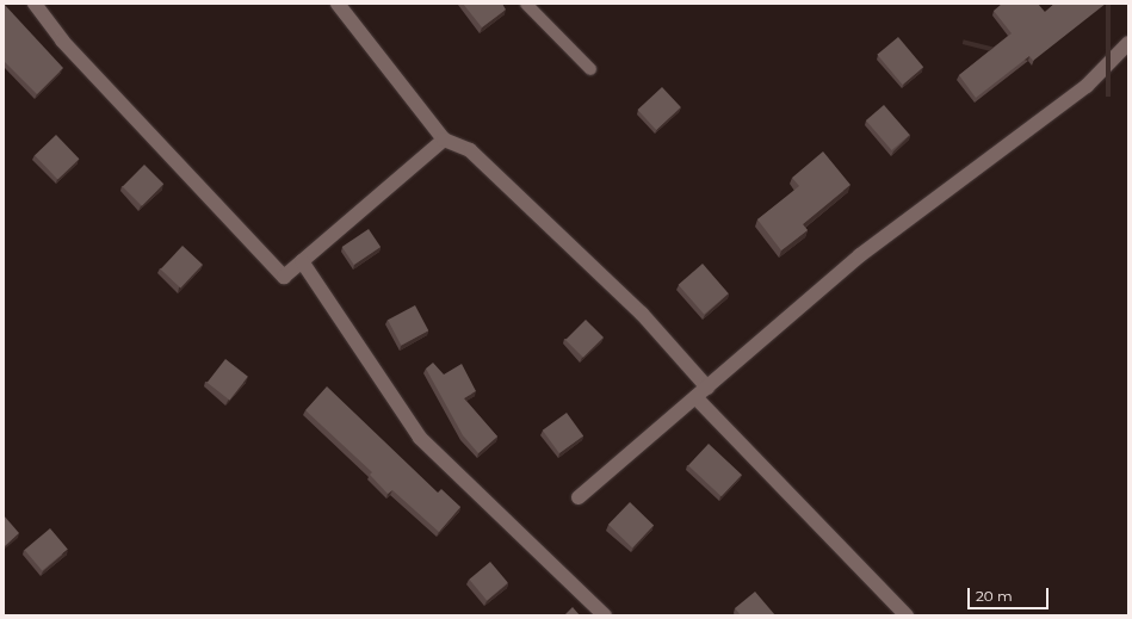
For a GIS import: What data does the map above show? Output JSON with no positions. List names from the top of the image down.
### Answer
{
  "scale_bar": "20 m"
}
